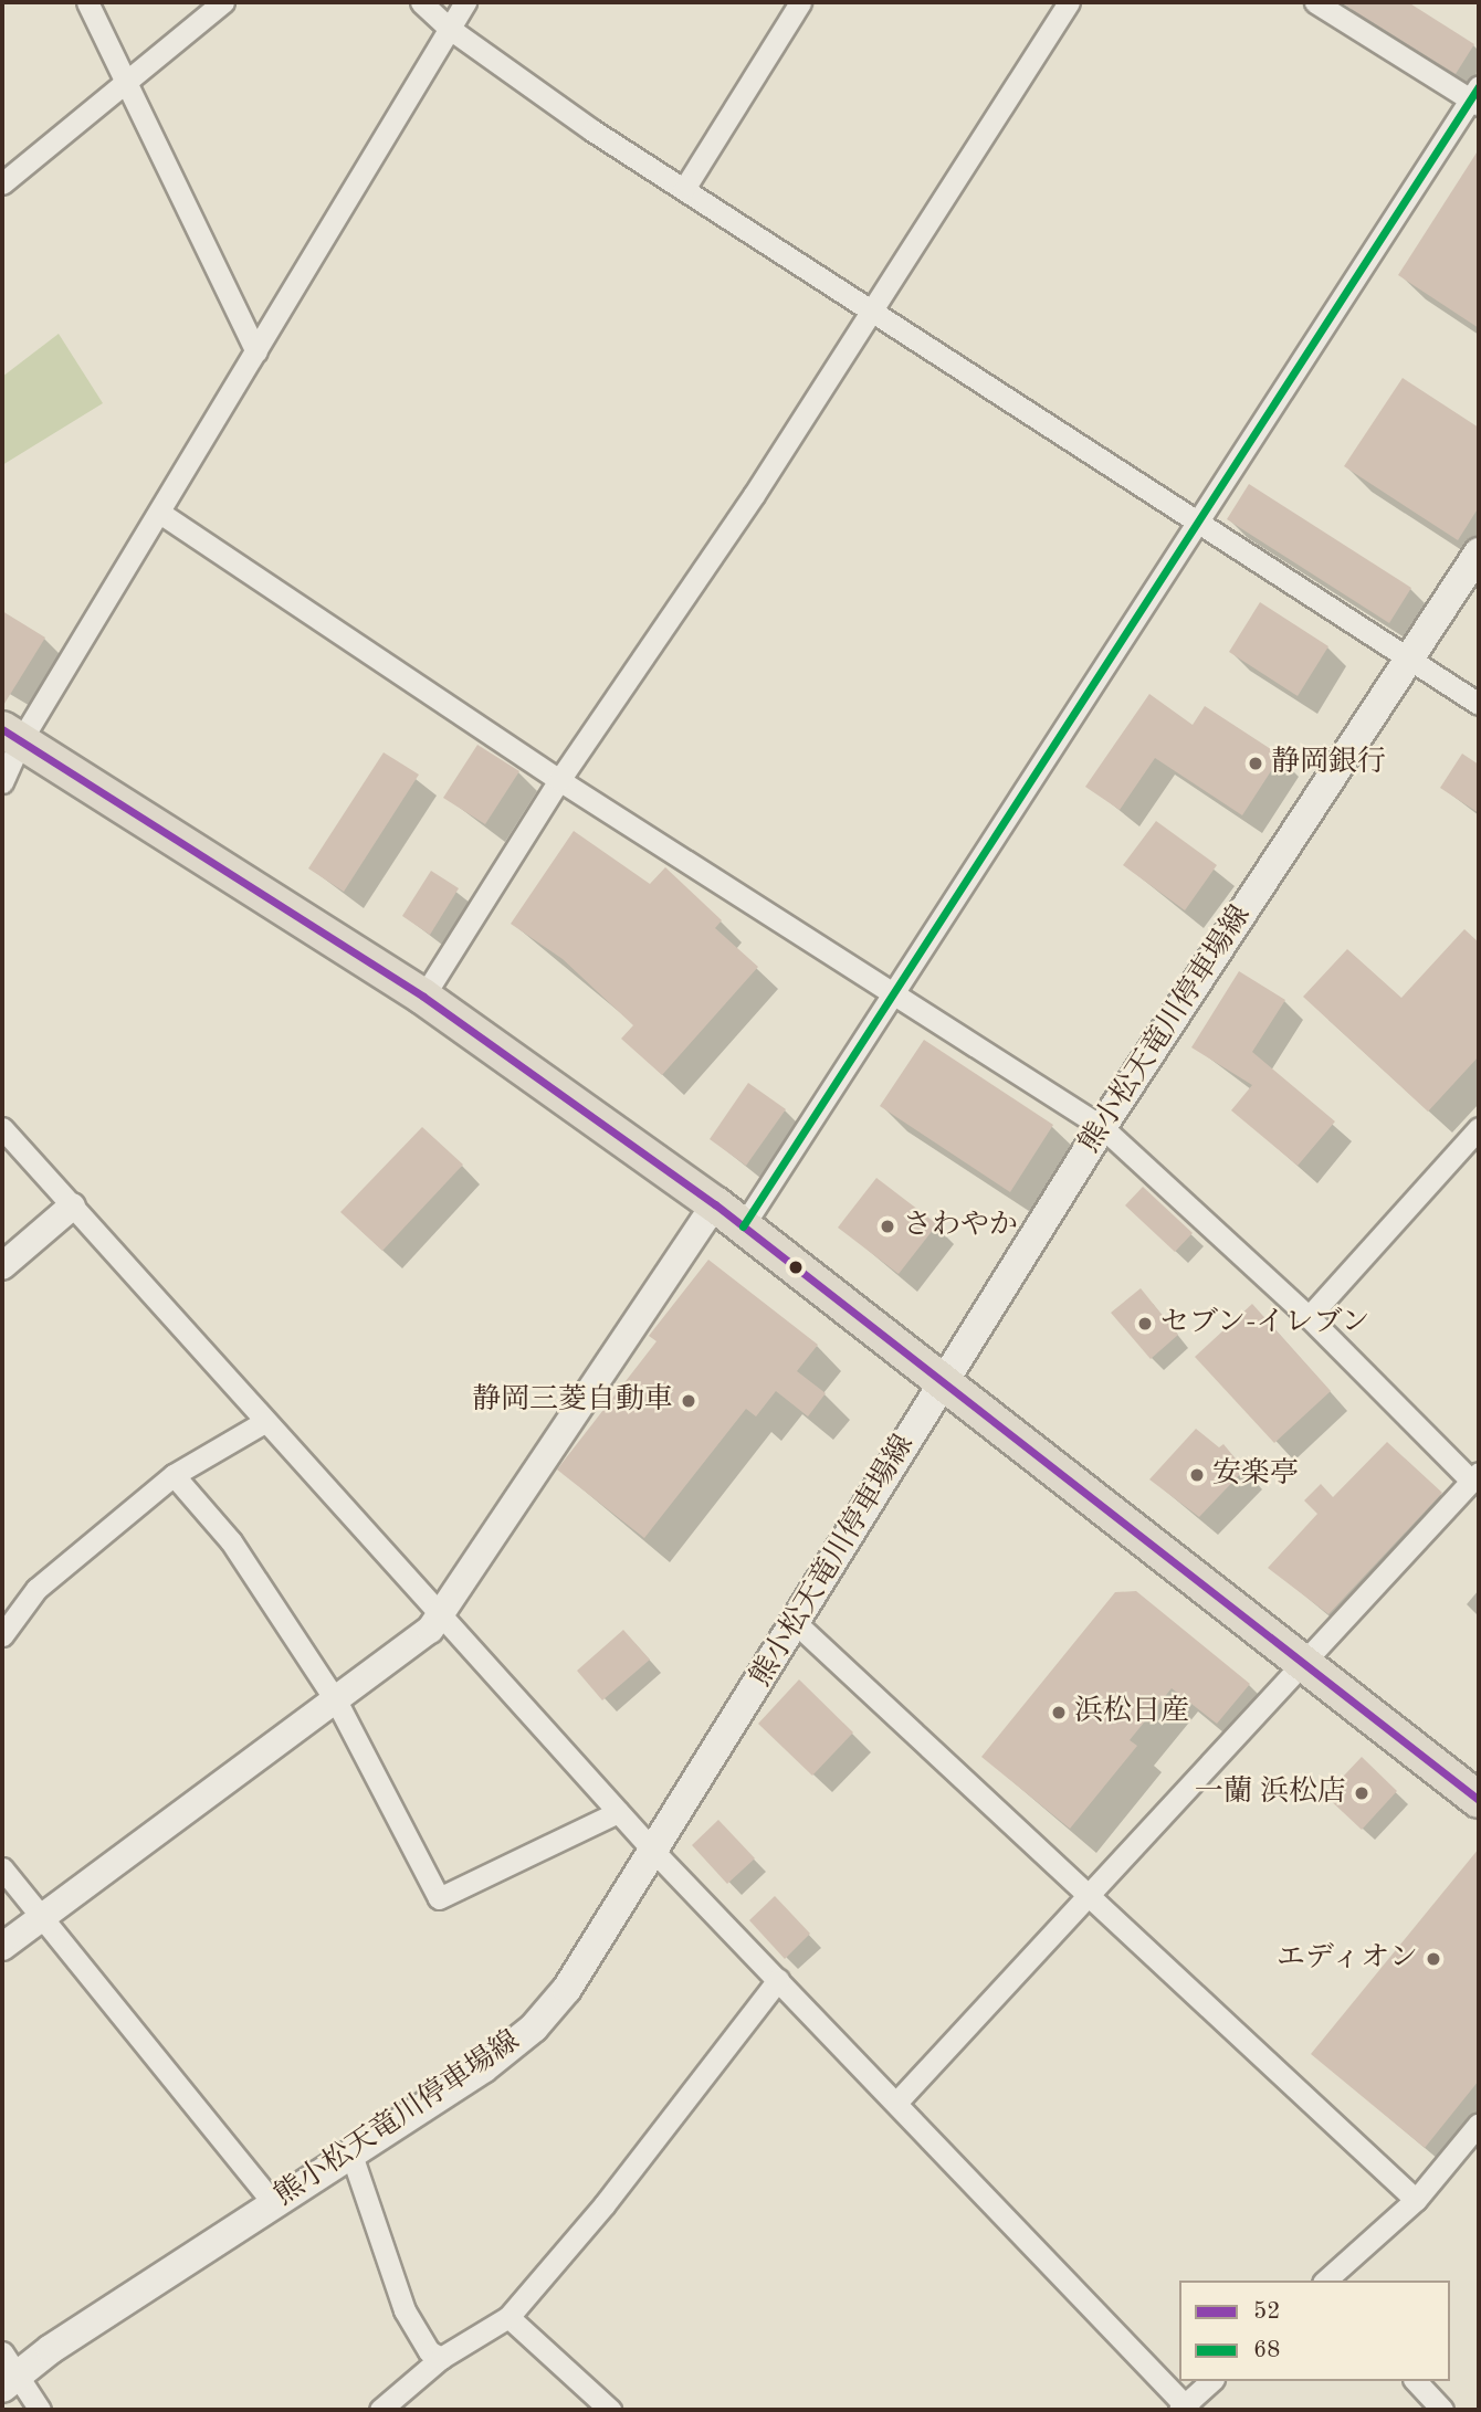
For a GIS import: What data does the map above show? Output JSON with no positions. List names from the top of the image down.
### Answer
{
  "streets": {
    "main road": ["熊小松天竜川停車場線"]
  },
  "places": [
    "静岡銀行",
    "さわやか",
    "セブン-イレブン",
    "静岡三菱自動車",
    "安楽亭",
    "浜松日産",
    "一蘭 浜松店",
    "エディオン"
  ],
  "lines": ["transit line 68", "transit line 52"],
  "legend": ["52", "68"]
}
